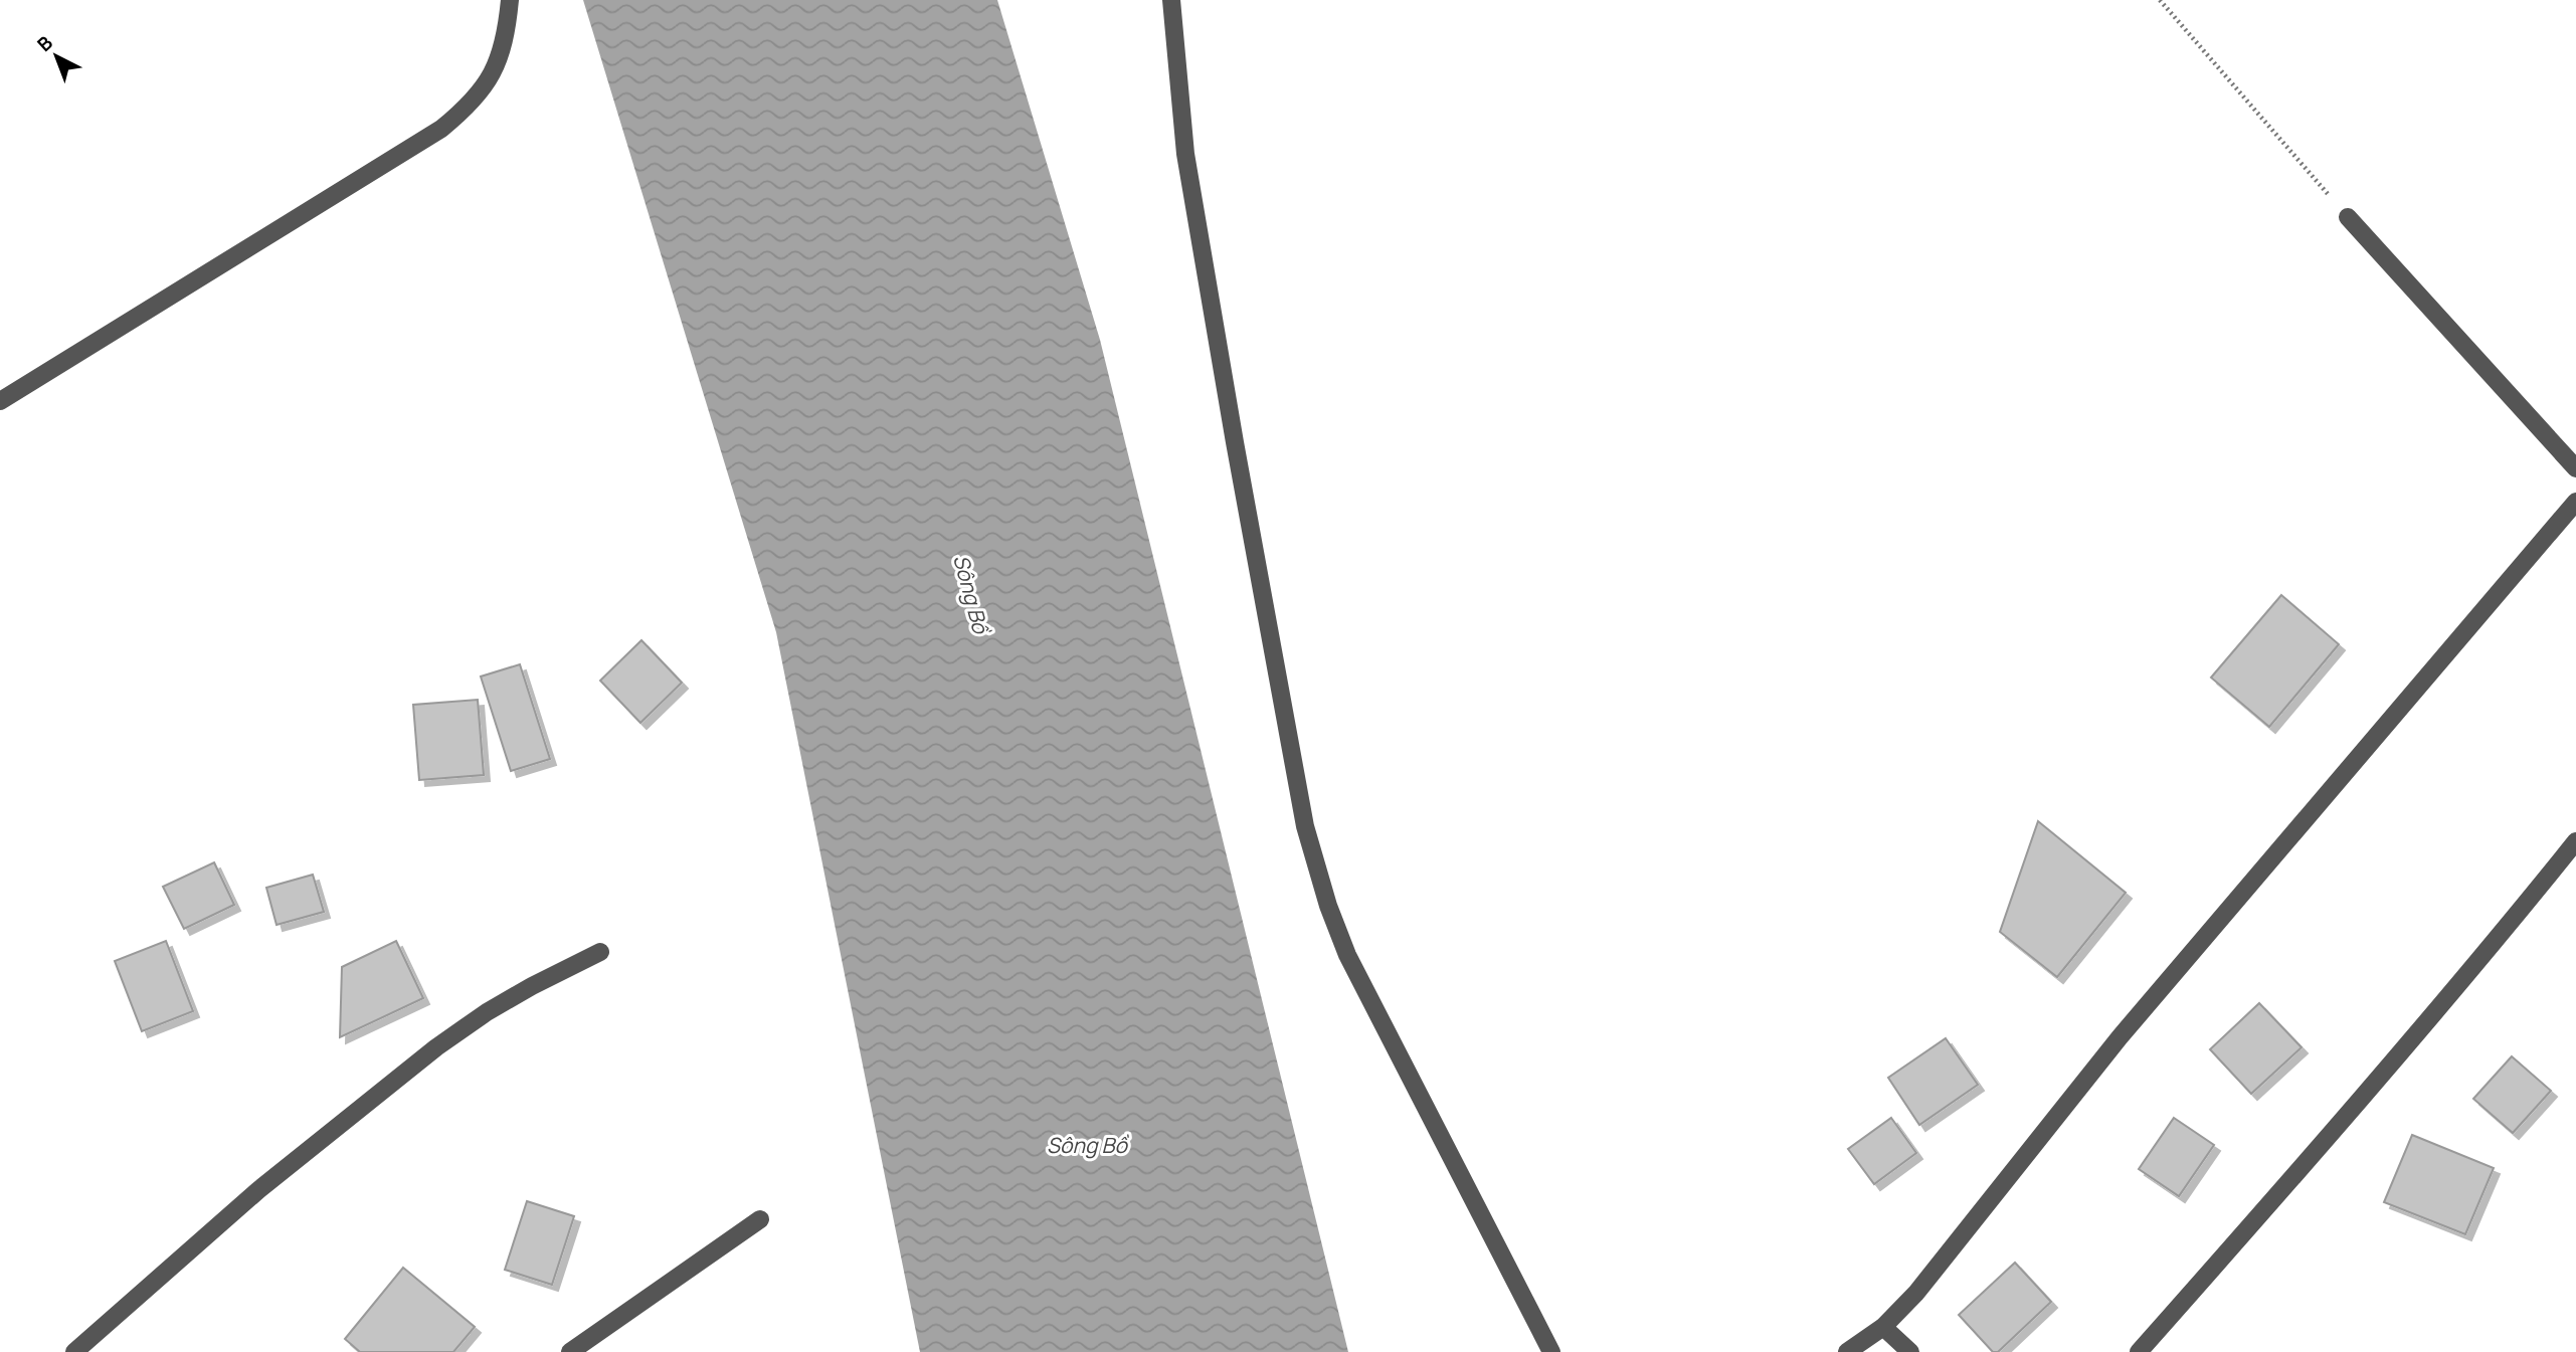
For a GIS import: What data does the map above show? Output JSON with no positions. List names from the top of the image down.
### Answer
{
  "water": ["Sông Bồ"],
  "north": "top left"
}
